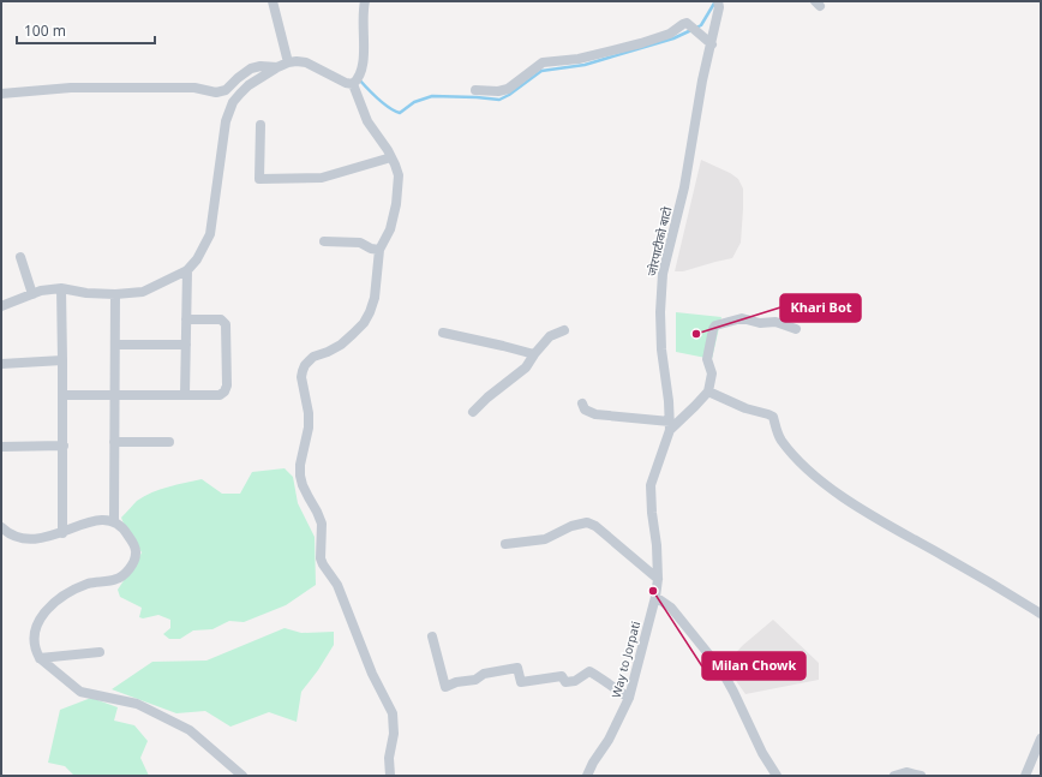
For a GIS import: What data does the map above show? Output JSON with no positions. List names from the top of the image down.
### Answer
{
  "streets": {
    "street": ["जोरपाटीको बाटो", "Way to Jorpati"]
  },
  "crossings": [
    ["जोरपाटीको बाटो", "Way to Jorpati"]
  ],
  "places": ["Khari Bot", "Milan Chowk"],
  "scale_bar": "100 m"
}
